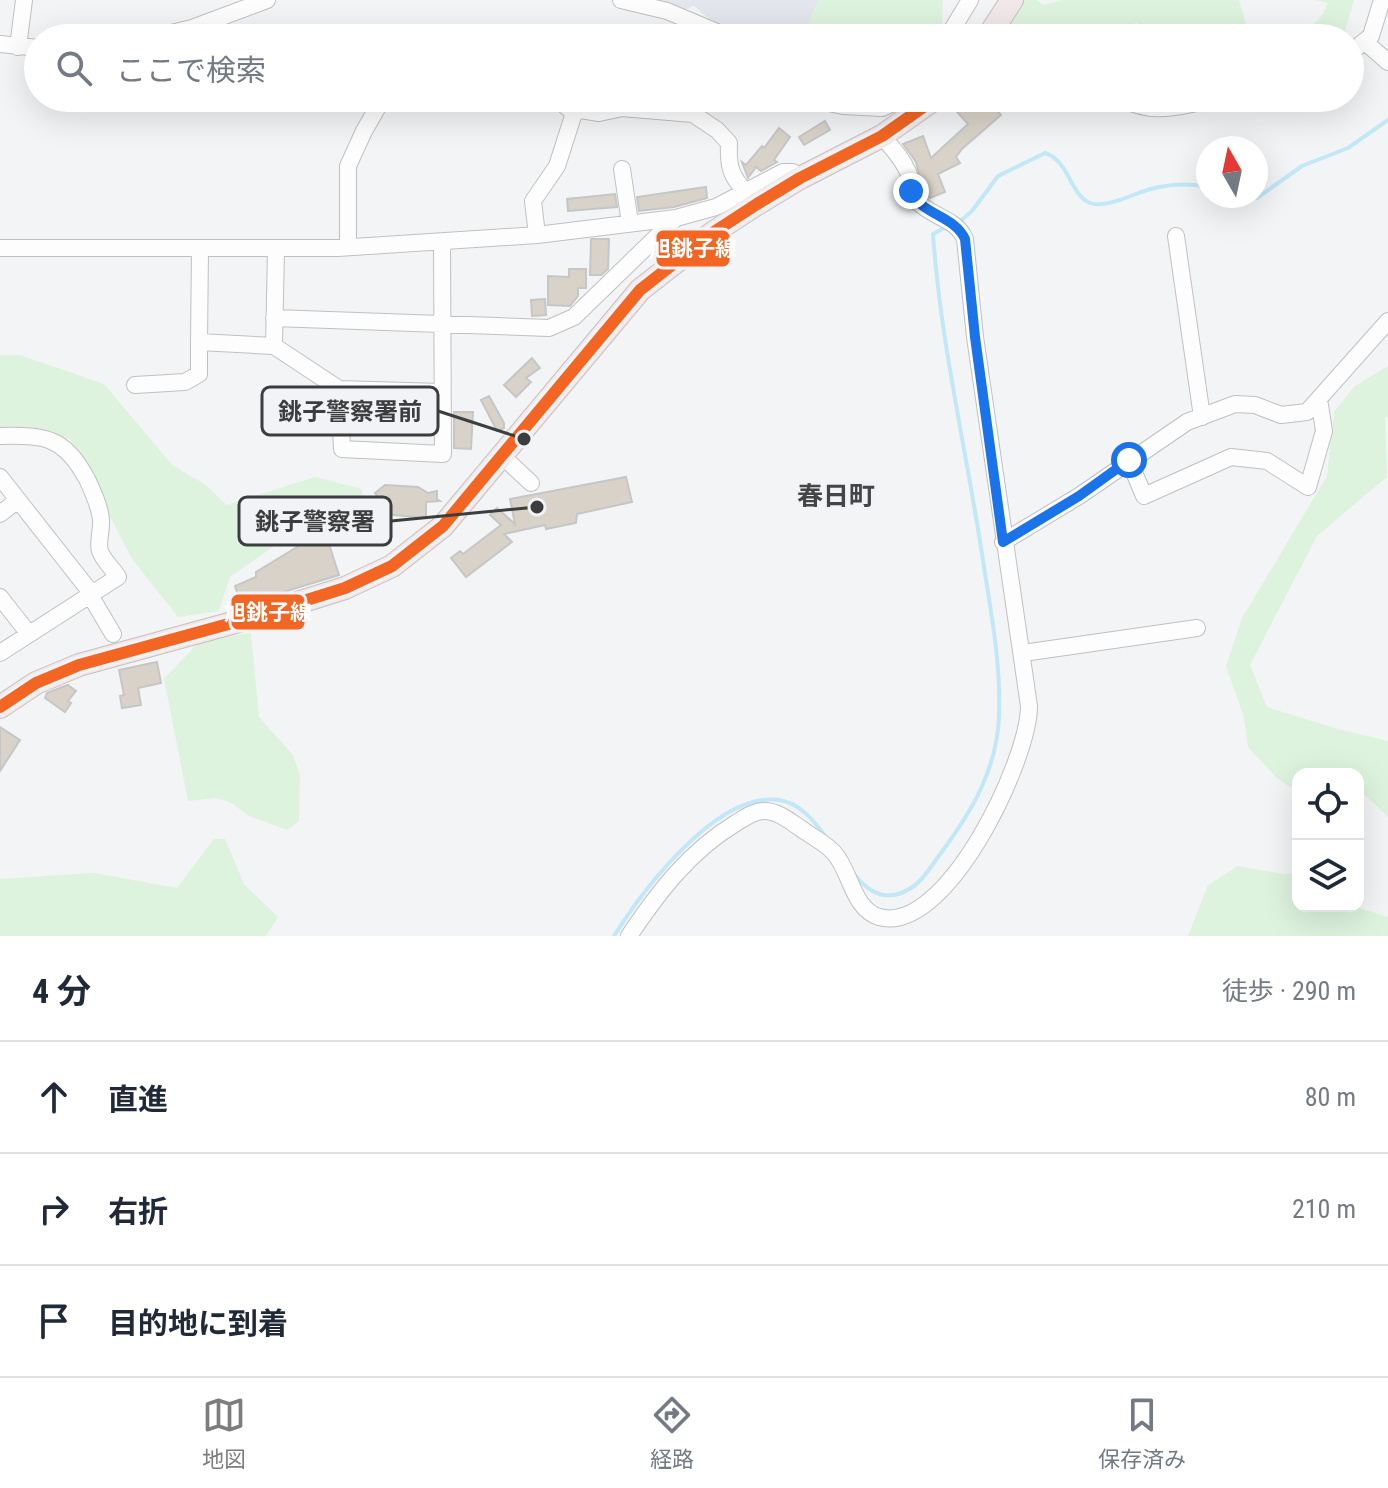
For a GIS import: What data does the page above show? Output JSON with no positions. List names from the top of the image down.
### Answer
{
  "districts": ["春日町"],
  "places": ["銚子警察署前", "銚子警察署"],
  "lines": ["transit line 旭銚子線"],
  "north": "top",
  "page": {
    "search": "ここで検索",
    "heading": ["4 分", "徒歩 · 290 m"],
    "list": [
      ["直進", "80 m"],
      ["右折", "210 m"],
      "目的地に到着"
    ],
    "nav": ["地図", "経路", "保存済み"]
  }
}
